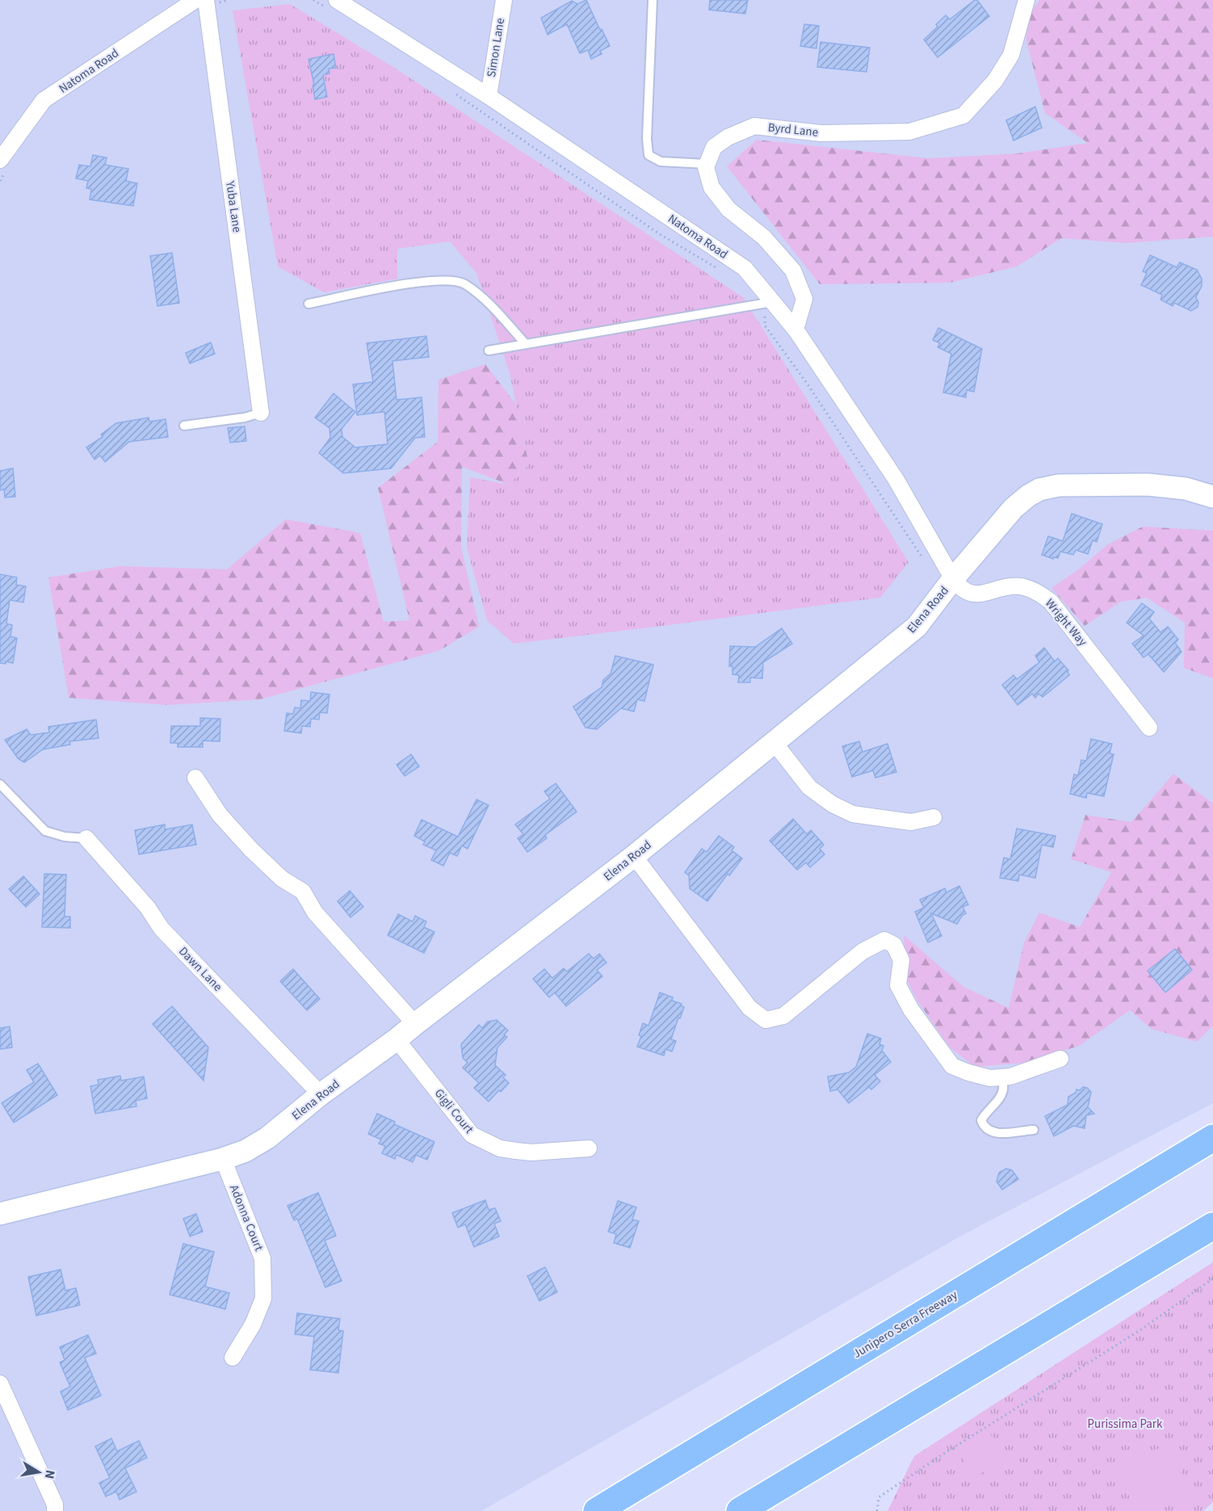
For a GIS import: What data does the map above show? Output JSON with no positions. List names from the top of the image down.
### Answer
{
  "streets": {
    "highway": ["Junipero Serra Freeway"],
    "street": [
      "Simon Lane",
      "Natoma Road",
      "Byrd Lane",
      "Yuba Lane",
      "Elena Road",
      "Wright Way",
      "Dawn Lane",
      "Gigli Court",
      "Adonna Court"
    ]
  },
  "crossings": [
    ["Simon Lane", "Natoma Road"],
    ["Natoma Road", "Elena Road"],
    ["Natoma Road", "Wright Way"],
    ["Elena Road", "Wright Way"],
    ["Elena Road", "Dawn Lane"],
    ["Elena Road", "Gigli Court"],
    ["Elena Road", "Adonna Court"]
  ],
  "parks": ["Purissima Park"],
  "north": "right"
}
